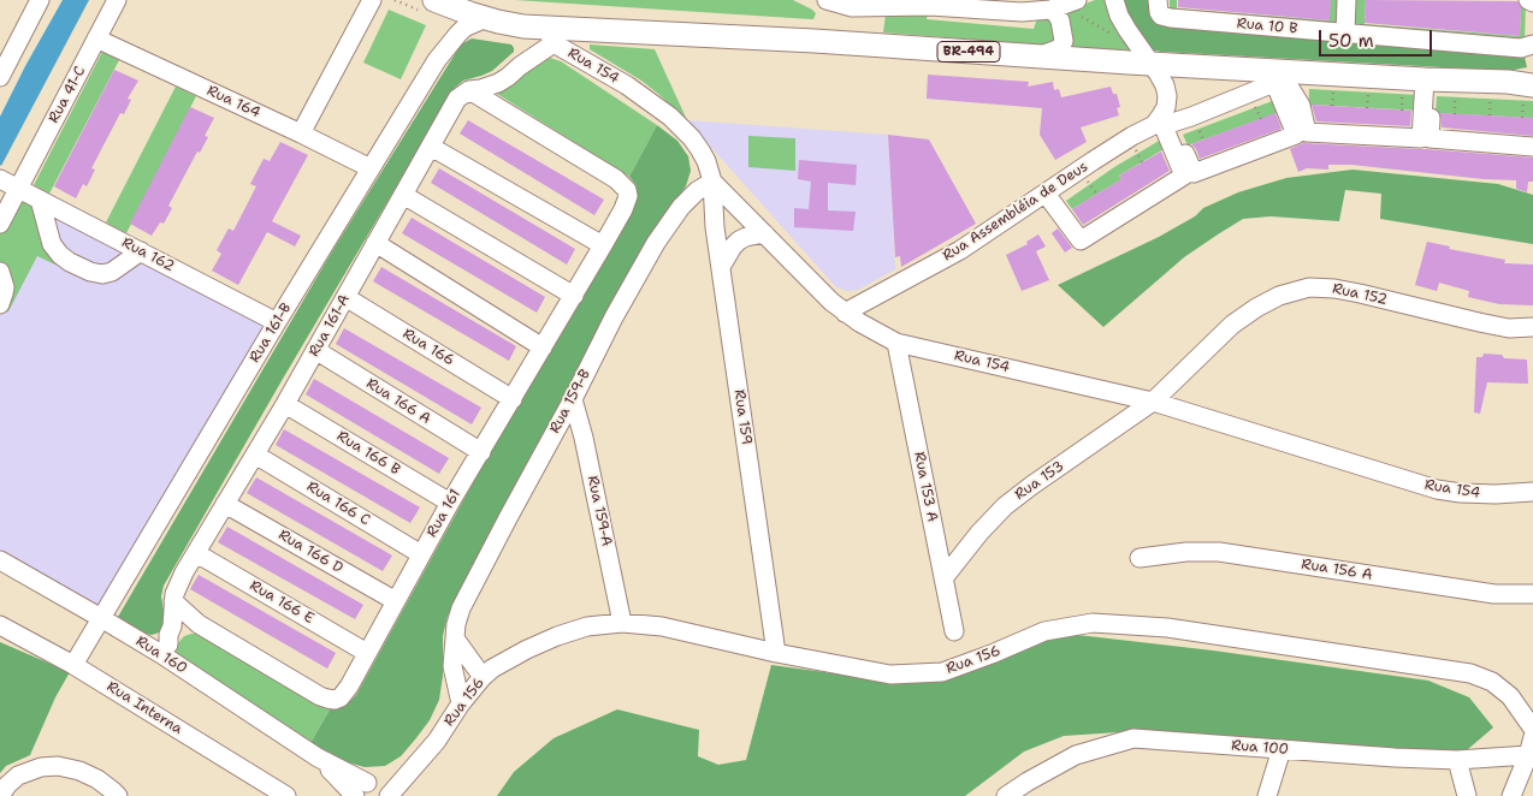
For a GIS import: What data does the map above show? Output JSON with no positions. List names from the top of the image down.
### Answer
{
  "streets": {
    "main road": ["BR-494"],
    "street": [
      "Rua 10 B",
      "Rua 154",
      "Rua 41-C",
      "Rua 164",
      "Rua Assembléia de Deus",
      "Rua 162",
      "Rua 152",
      "Rua 161-A",
      "Rua 161-B",
      "Rua 166",
      "Rua 166 A",
      "Rua 159-B",
      "Rua 159",
      "Rua 166 B",
      "Rua 153",
      "Rua 153 A",
      "Rua 166 C",
      "Rua 159-A",
      "Rua 161",
      "Rua 166 D",
      "Rua 156 A",
      "Rua 166 E",
      "Rua 160",
      "Rua 156",
      "Rua Interna",
      "Rua 100"
    ]
  },
  "crossings": [
    ["BR-494", "Rua 154"],
    ["BR-494", "Rua Assembléia de Deus"],
    ["BR-494", "Rua 161-B"],
    ["Rua 154", "Rua Assembléia de Deus"],
    ["Rua 154", "Rua 152"],
    ["Rua 154", "Rua 159-B"],
    ["Rua 154", "Rua 159"],
    ["Rua 154", "Rua 153"],
    ["Rua 154", "Rua 153 A"],
    ["Rua 41-C", "Rua 164"],
    ["Rua 41-C", "Rua 162"],
    ["Rua 164", "Rua 161-B"],
    ["Rua 162", "Rua 161-B"],
    ["Rua 152", "Rua 153"],
    ["Rua 161-A", "Rua 166"],
    ["Rua 161-A", "Rua 166 A"],
    ["Rua 161-A", "Rua 166 B"],
    ["Rua 161-A", "Rua 166 C"],
    ["Rua 161-A", "Rua 161"],
    ["Rua 161-A", "Rua 166 D"],
    ["Rua 161-A", "Rua 166 E"],
    ["Rua 161-A", "Rua 160"],
    ["Rua 161-B", "Rua 160"],
    ["Rua 161-B", "Rua Interna"],
    ["Rua 166", "Rua 161"],
    ["Rua 166 A", "Rua 161"],
    ["Rua 159-B", "Rua 159"],
    ["Rua 159-B", "Rua 159-A"],
    ["Rua 159-B", "Rua 156"],
    ["Rua 159", "Rua 156"],
    ["Rua 166 B", "Rua 161"],
    ["Rua 153", "Rua 153 A"],
    ["Rua 166 C", "Rua 161"],
    ["Rua 159-A", "Rua 156"],
    ["Rua 161", "Rua 166 D"],
    ["Rua 161", "Rua 166 E"],
    ["Rua 160", "Rua 156"]
  ],
  "scale_bar": "50 m"
}
